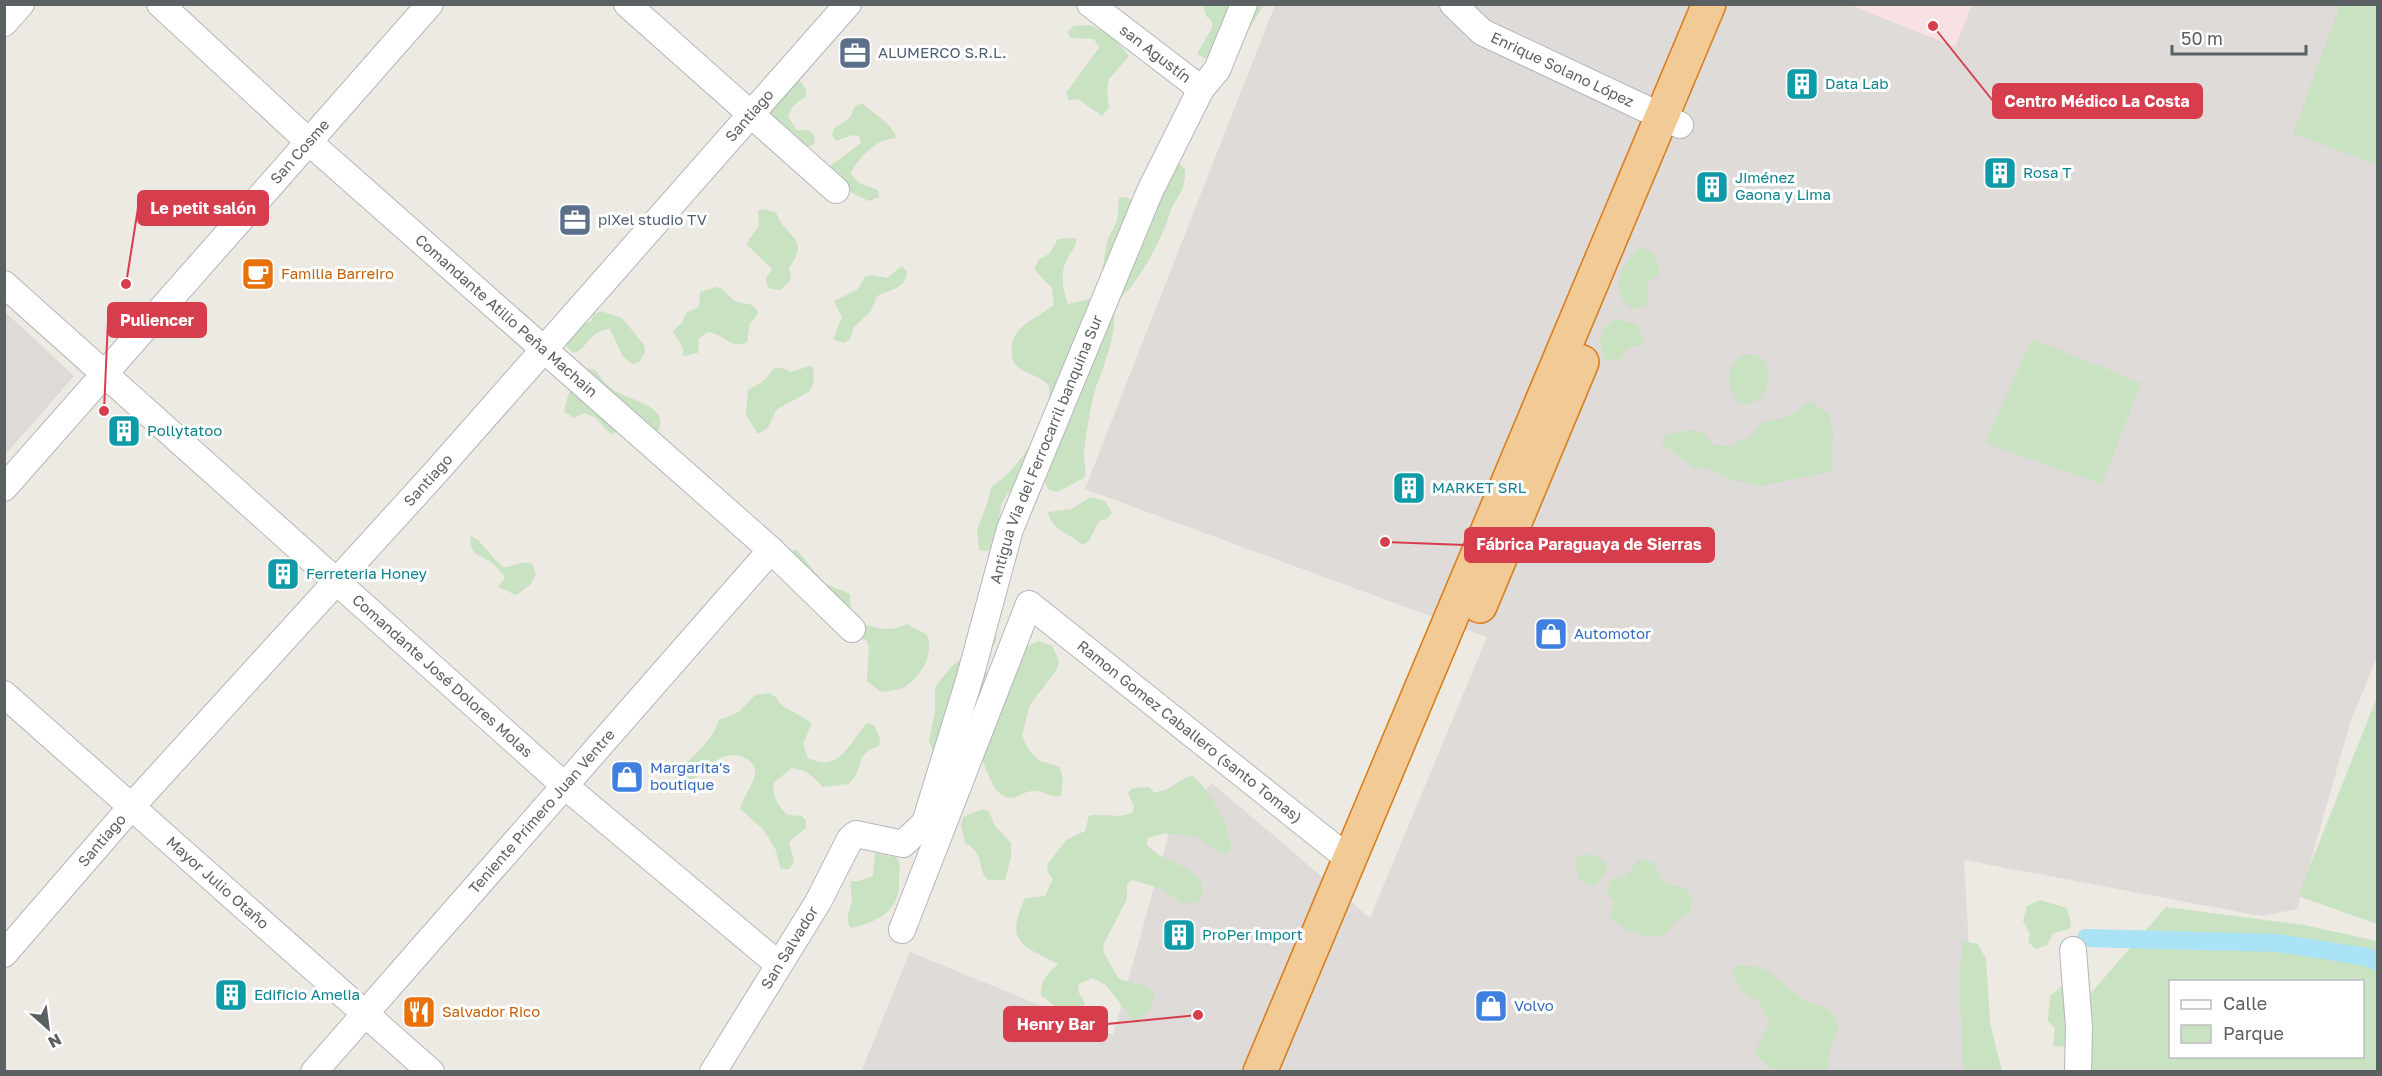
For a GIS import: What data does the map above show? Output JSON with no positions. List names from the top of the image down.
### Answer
{
  "streets": {
    "street": [
      "san Agustín",
      "Enrique Solano López",
      "Santiago",
      "San Cosme",
      "Comandante Atilio Peña Machain",
      "Antigua Via del Ferrocarril banquina Sur",
      "Comandante José Dolores Molas",
      "Ramon Gomez Caballero (santo Tomas)",
      "Teniente Primero Juan Ventre",
      "Mayor Julio Otaño",
      "San Salvador"
    ]
  },
  "crossings": [
    ["san Agustín", "Antigua Via del Ferrocarril banquina Sur"],
    ["Santiago", "Comandante Atilio Peña Machain"],
    ["Santiago", "Comandante José Dolores Molas"],
    ["Santiago", "Mayor Julio Otaño"],
    ["San Cosme", "Comandante Atilio Peña Machain"],
    ["San Cosme", "Comandante José Dolores Molas"],
    ["Comandante Atilio Peña Machain", "Teniente Primero Juan Ventre"],
    ["Antigua Via del Ferrocarril banquina Sur", "San Salvador"],
    ["Comandante José Dolores Molas", "Teniente Primero Juan Ventre"],
    ["Comandante José Dolores Molas", "San Salvador"],
    ["Teniente Primero Juan Ventre", "Mayor Julio Otaño"]
  ],
  "places": {
    "other": [
      "Centro Médico La Costa",
      "Le petit salón",
      "Puliencer",
      "Fábrica Paraguaya de Sierras",
      "Henry Bar"
    ],
    "office": ["ALUMERCO S.R.L.", "piXel studio TV"],
    "building": [
      "Data Lab",
      "Rosa T",
      "Jiménez Gaona y Lima",
      "Pollytatoo",
      "MARKET SRL",
      "Ferreteria Honey",
      "ProPer Import",
      "Edificio Amelia"
    ],
    "cafe": ["Familia Barreiro"],
    "shop": ["Automotor", "Margarita's boutique", "Volvo"],
    "restaurant": ["Salvador Rico"]
  },
  "legend": ["Calle", "Parque"],
  "scale_bar": "50 m",
  "north": "bottom right"
}
